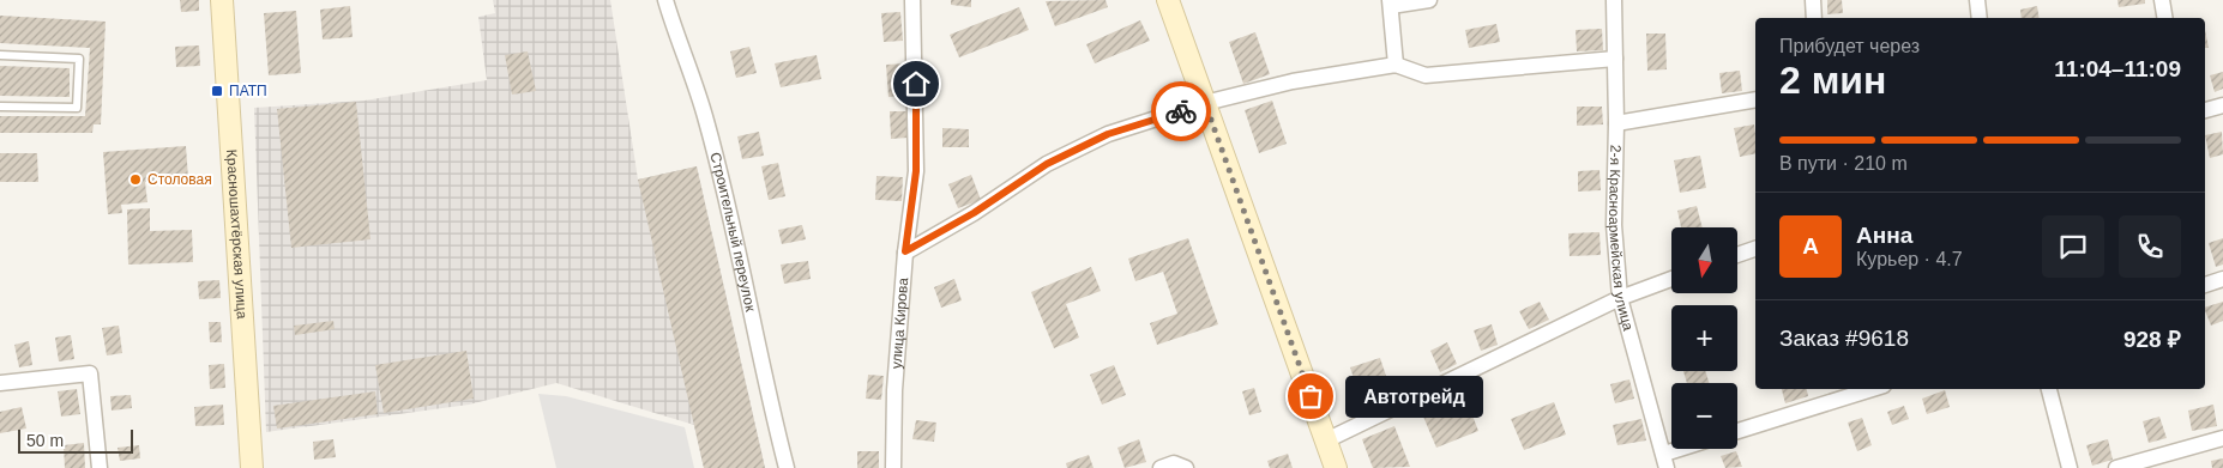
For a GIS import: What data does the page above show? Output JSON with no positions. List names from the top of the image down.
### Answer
{
  "streets": {
    "main road": ["Красношахтёрская улица"],
    "street": ["Строительный переулок", "2-я Красноармейская улица", "улица Кирова"]
  },
  "places": {
    "transit": ["ПАТП"],
    "other": ["Столовая", "Автотрейд"]
  },
  "scale_bar": "50 m",
  "north": "bottom",
  "page": {
    "heading": ["2 мин", "Прибудет через", "11:04–11:09"],
    "panel": [
      "Анна",
      "Курьер · 4.7",
      "Заказ #9618",
      "928 ₽"
    ],
    "bar": "В пути · 210 m",
    "round": "А",
    "map_buttons": ["+", "−"],
    "bubble": "Автотрейд",
    "scale": "50 m"
  }
}
